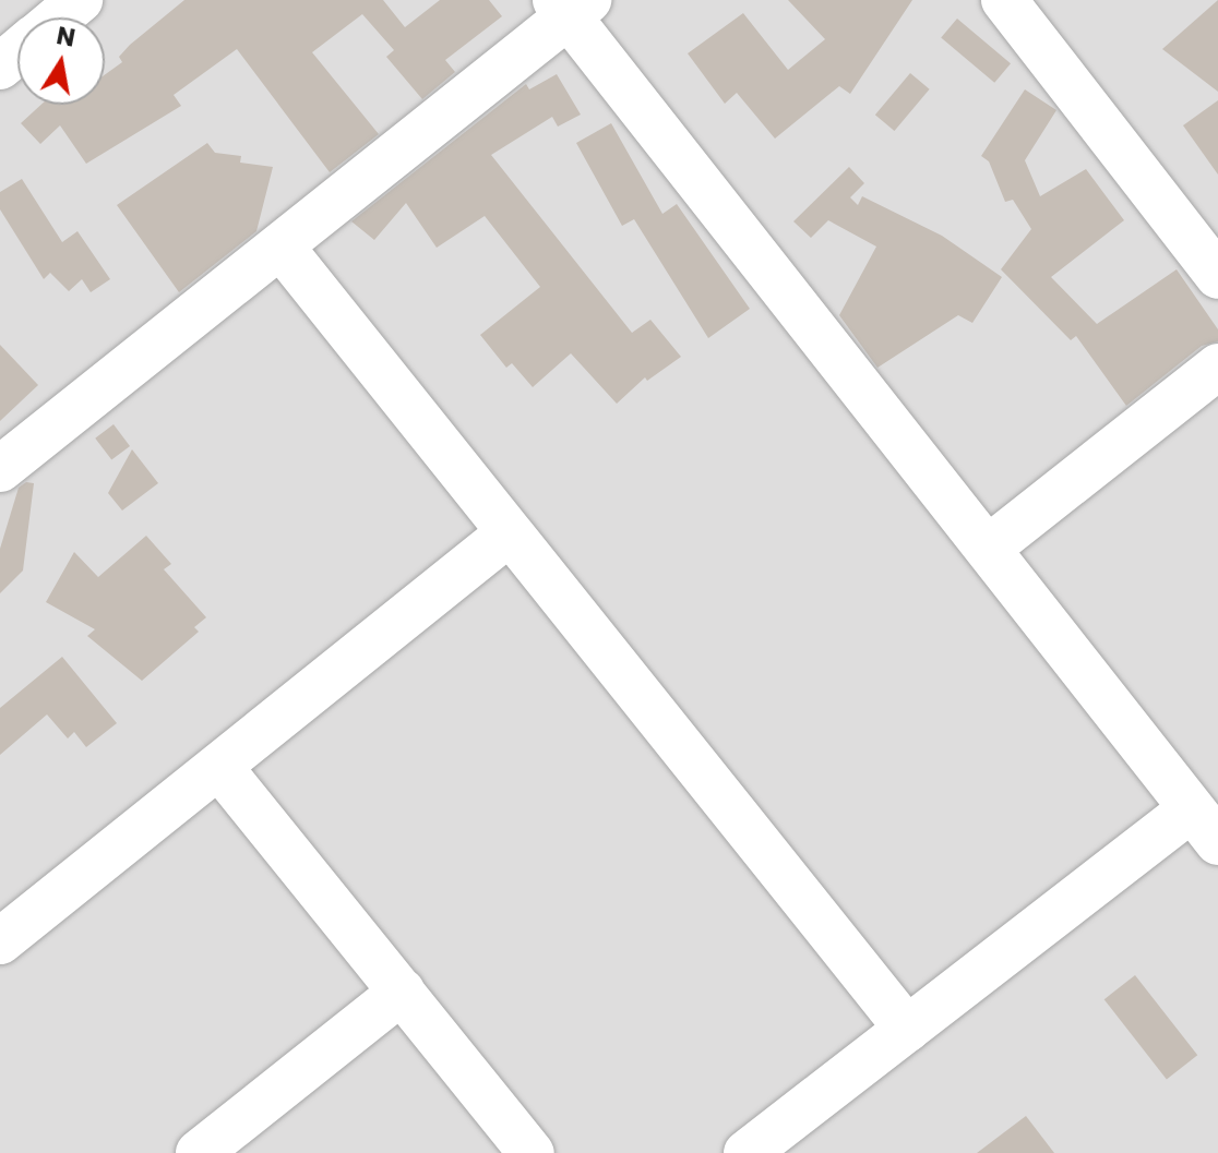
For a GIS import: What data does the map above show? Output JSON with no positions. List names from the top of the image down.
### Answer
{
  "north": "top"
}
